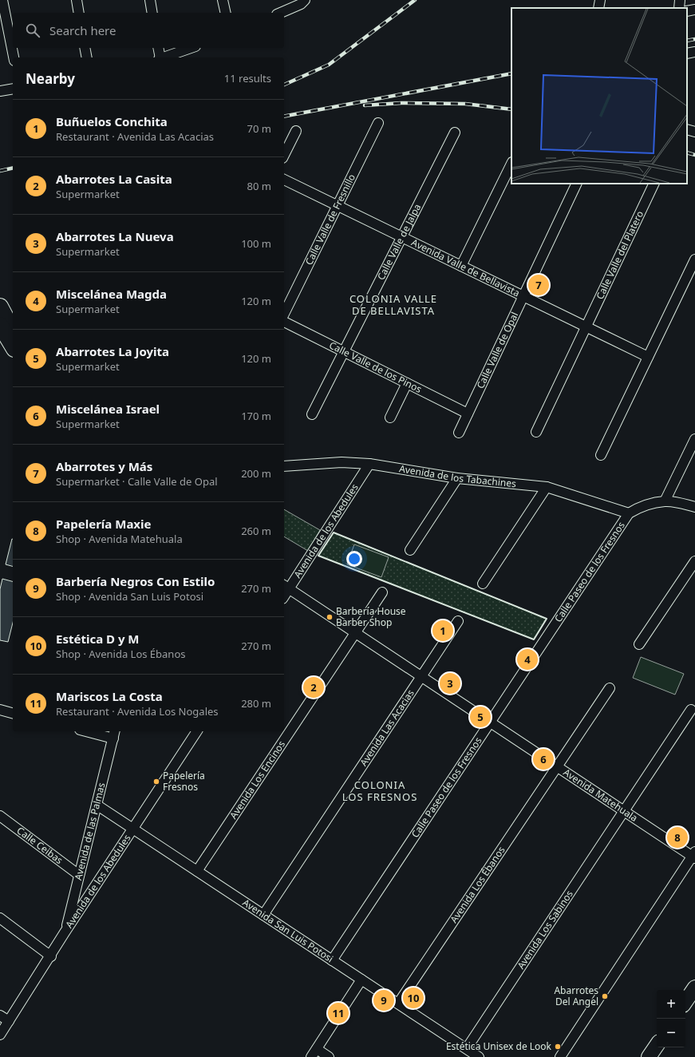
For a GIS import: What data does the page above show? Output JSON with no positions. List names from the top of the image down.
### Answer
{
  "streets": {
    "street": [
      "Calle Valle de Fresnillo",
      "Calle Valle de Jalpa",
      "Calle Valle del Platero",
      "Avenida Valle de Bellavista",
      "Calle Valle de Opal",
      "Calle Valle de los Pinos",
      "Avenida de los Tabachines",
      "Avenida de los Abedules",
      "Calle Paseo de los Fresnos",
      "Avenida Las Acacias",
      "Avenida Los Encinos",
      "Avenida Matehuala",
      "Avenida de las Palmas",
      "Calle Ceibas",
      "Avenida Los Ébanos",
      "Avenida Los Sabinos",
      "Avenida San Luis Potosi"
    ]
  },
  "crossings": [
    ["Calle Valle de Fresnillo", "Avenida Valle de Bellavista"],
    ["Calle Valle de Jalpa", "Avenida Valle de Bellavista"],
    ["Calle Valle de Jalpa", "Calle Valle de los Pinos"],
    ["Calle Valle del Platero", "Avenida Valle de Bellavista"],
    ["Avenida Valle de Bellavista", "Calle Valle de Opal"],
    ["Calle Valle de Opal", "Calle Valle de los Pinos"],
    ["Avenida de los Tabachines", "Avenida de los Abedules"],
    ["Avenida de los Tabachines", "Calle Paseo de los Fresnos"],
    ["Avenida de los Abedules", "Avenida Matehuala"],
    ["Avenida de los Abedules", "Avenida de las Palmas"],
    ["Avenida de los Abedules", "Avenida San Luis Potosi"],
    ["Calle Paseo de los Fresnos", "Avenida Matehuala"],
    ["Calle Paseo de los Fresnos", "Avenida San Luis Potosi"],
    ["Avenida Las Acacias", "Avenida Matehuala"],
    ["Avenida Las Acacias", "Avenida San Luis Potosi"],
    ["Avenida Los Encinos", "Avenida Matehuala"],
    ["Avenida Los Encinos", "Avenida San Luis Potosi"],
    ["Avenida Matehuala", "Avenida Los Ébanos"],
    ["Avenida Matehuala", "Avenida Los Sabinos"],
    ["Avenida de las Palmas", "Calle Ceibas"],
    ["Avenida de las Palmas", "Avenida San Luis Potosi"],
    ["Avenida Los Ébanos", "Avenida San Luis Potosi"],
    ["Avenida Los Sabinos", "Avenida San Luis Potosi"]
  ],
  "districts": ["COLONIA VALLE DE BELLAVISTA", "COLONIA LOS FRESNOS"],
  "places": [
    "Barbería House Barber Shop",
    "Papelería Fresnos",
    "Abarrotes Del Angel",
    "Estética Unisex de Look"
  ],
  "page": {
    "search": "Search here",
    "heading": ["Nearby", "11 results"],
    "list": [
      {
        "mark": "1",
        "name": "Buñuelos Conchita",
        "note": "Restaurant · Avenida Las Acacias",
        "value": "70 m"
      },
      {
        "mark": "2",
        "name": "Abarrotes La Casita",
        "note": "Supermarket",
        "value": "80 m"
      },
      {
        "mark": "3",
        "name": "Abarrotes La Nueva",
        "note": "Supermarket",
        "value": "100 m"
      },
      {
        "mark": "4",
        "name": "Miscelánea Magda",
        "note": "Supermarket",
        "value": "120 m"
      },
      {
        "mark": "5",
        "name": "Abarrotes La Joyita",
        "note": "Supermarket",
        "value": "120 m"
      },
      {
        "mark": "6",
        "name": "Miscelánea Israel",
        "note": "Supermarket",
        "value": "170 m"
      },
      {
        "mark": "7",
        "name": "Abarrotes y Más",
        "note": "Supermarket · Calle Valle de Opal",
        "value": "200 m"
      },
      {
        "mark": "8",
        "name": "Papelería Maxie",
        "note": "Shop · Avenida Matehuala",
        "value": "260 m"
      },
      {
        "mark": "9",
        "name": "Barbería Negros Con Estilo",
        "note": "Shop · Avenida San Luis Potosi",
        "value": "270 m"
      },
      {
        "mark": "10",
        "name": "Estética D y M",
        "note": "Shop · Avenida Los Ébanos",
        "value": "270 m"
      },
      {
        "mark": "11",
        "name": "Mariscos La Costa",
        "note": "Restaurant · Avenida Los Nogales",
        "value": "280 m"
      }
    ],
    "pins": [
      "7",
      "1",
      "4",
      "3",
      "2",
      "5",
      "6",
      "8",
      "10",
      "9",
      "11"
    ],
    "map_buttons": ["+", "−"]
  }
}
